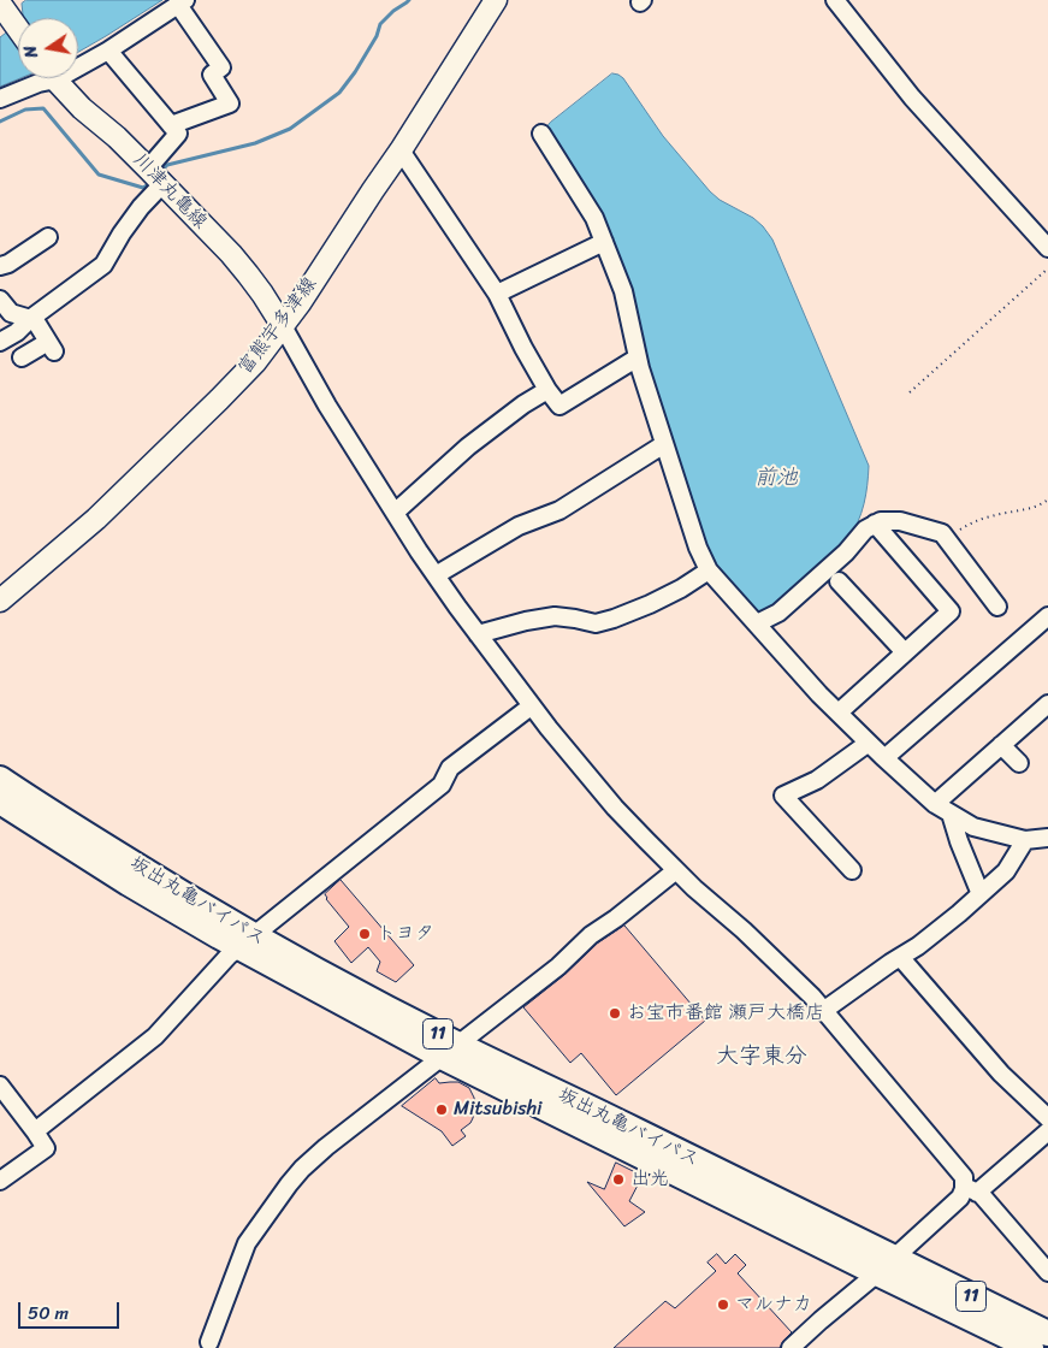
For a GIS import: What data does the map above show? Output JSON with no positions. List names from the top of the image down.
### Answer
{
  "streets": {
    "highway": ["坂出丸亀バイパス", "11"],
    "main road": ["川津丸亀線", "富熊宇多津線"]
  },
  "crossings": [
    ["川津丸亀線", "富熊宇多津線"]
  ],
  "districts": ["大字東分"],
  "water": ["前池"],
  "places": [
    "トヨタ",
    "お宝市番館 瀬戸大橋店",
    "Mitsubishi",
    "出光",
    "マルナカ"
  ],
  "scale_bar": "50 m",
  "north": "left"
}
